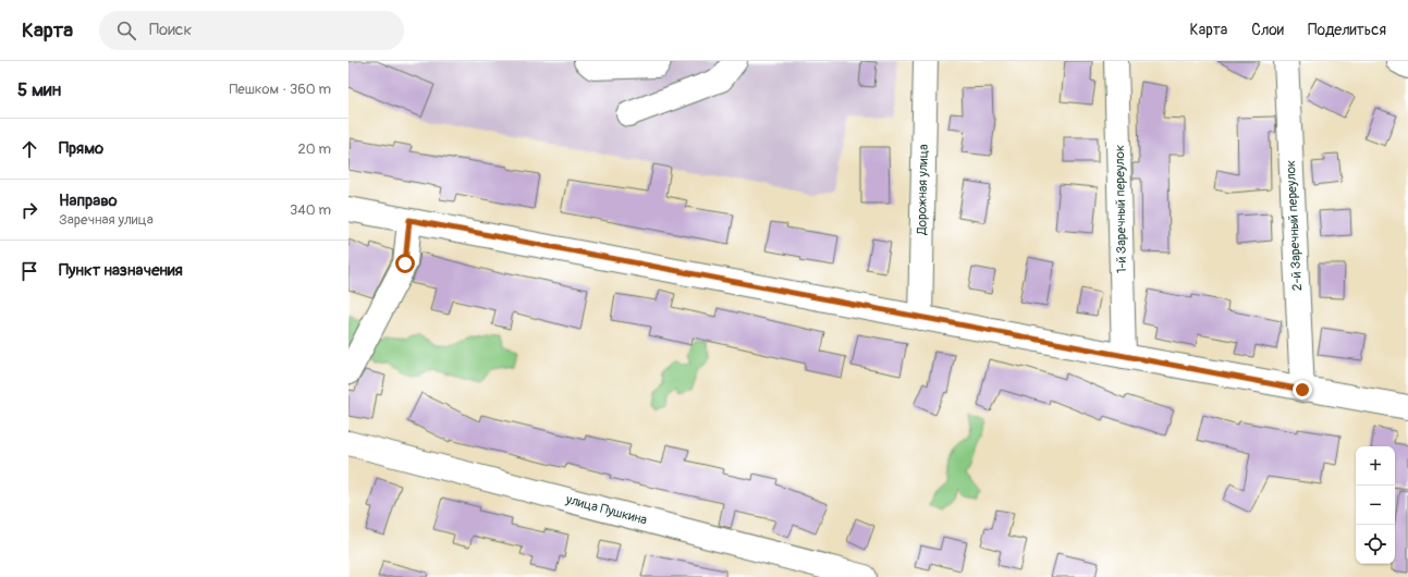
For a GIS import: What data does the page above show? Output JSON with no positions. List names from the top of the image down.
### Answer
{
  "streets": {
    "street": [
      "Дорожная улица",
      "1-й Заречный переулок",
      "2-й Заречный переулок",
      "улица Пушкина"
    ]
  },
  "page": {
    "header": "Карта",
    "search": "Поиск",
    "nav": ["Карта", "Слои", "Поделиться"],
    "heading": ["5 мин", "Пешком · 360 m"],
    "list": [
      ["Прямо", "20 m"],
      ["Направо", "Заречная улица", "340 m"],
      "Пункт назначения"
    ],
    "map_buttons": ["+", "−"]
  }
}
